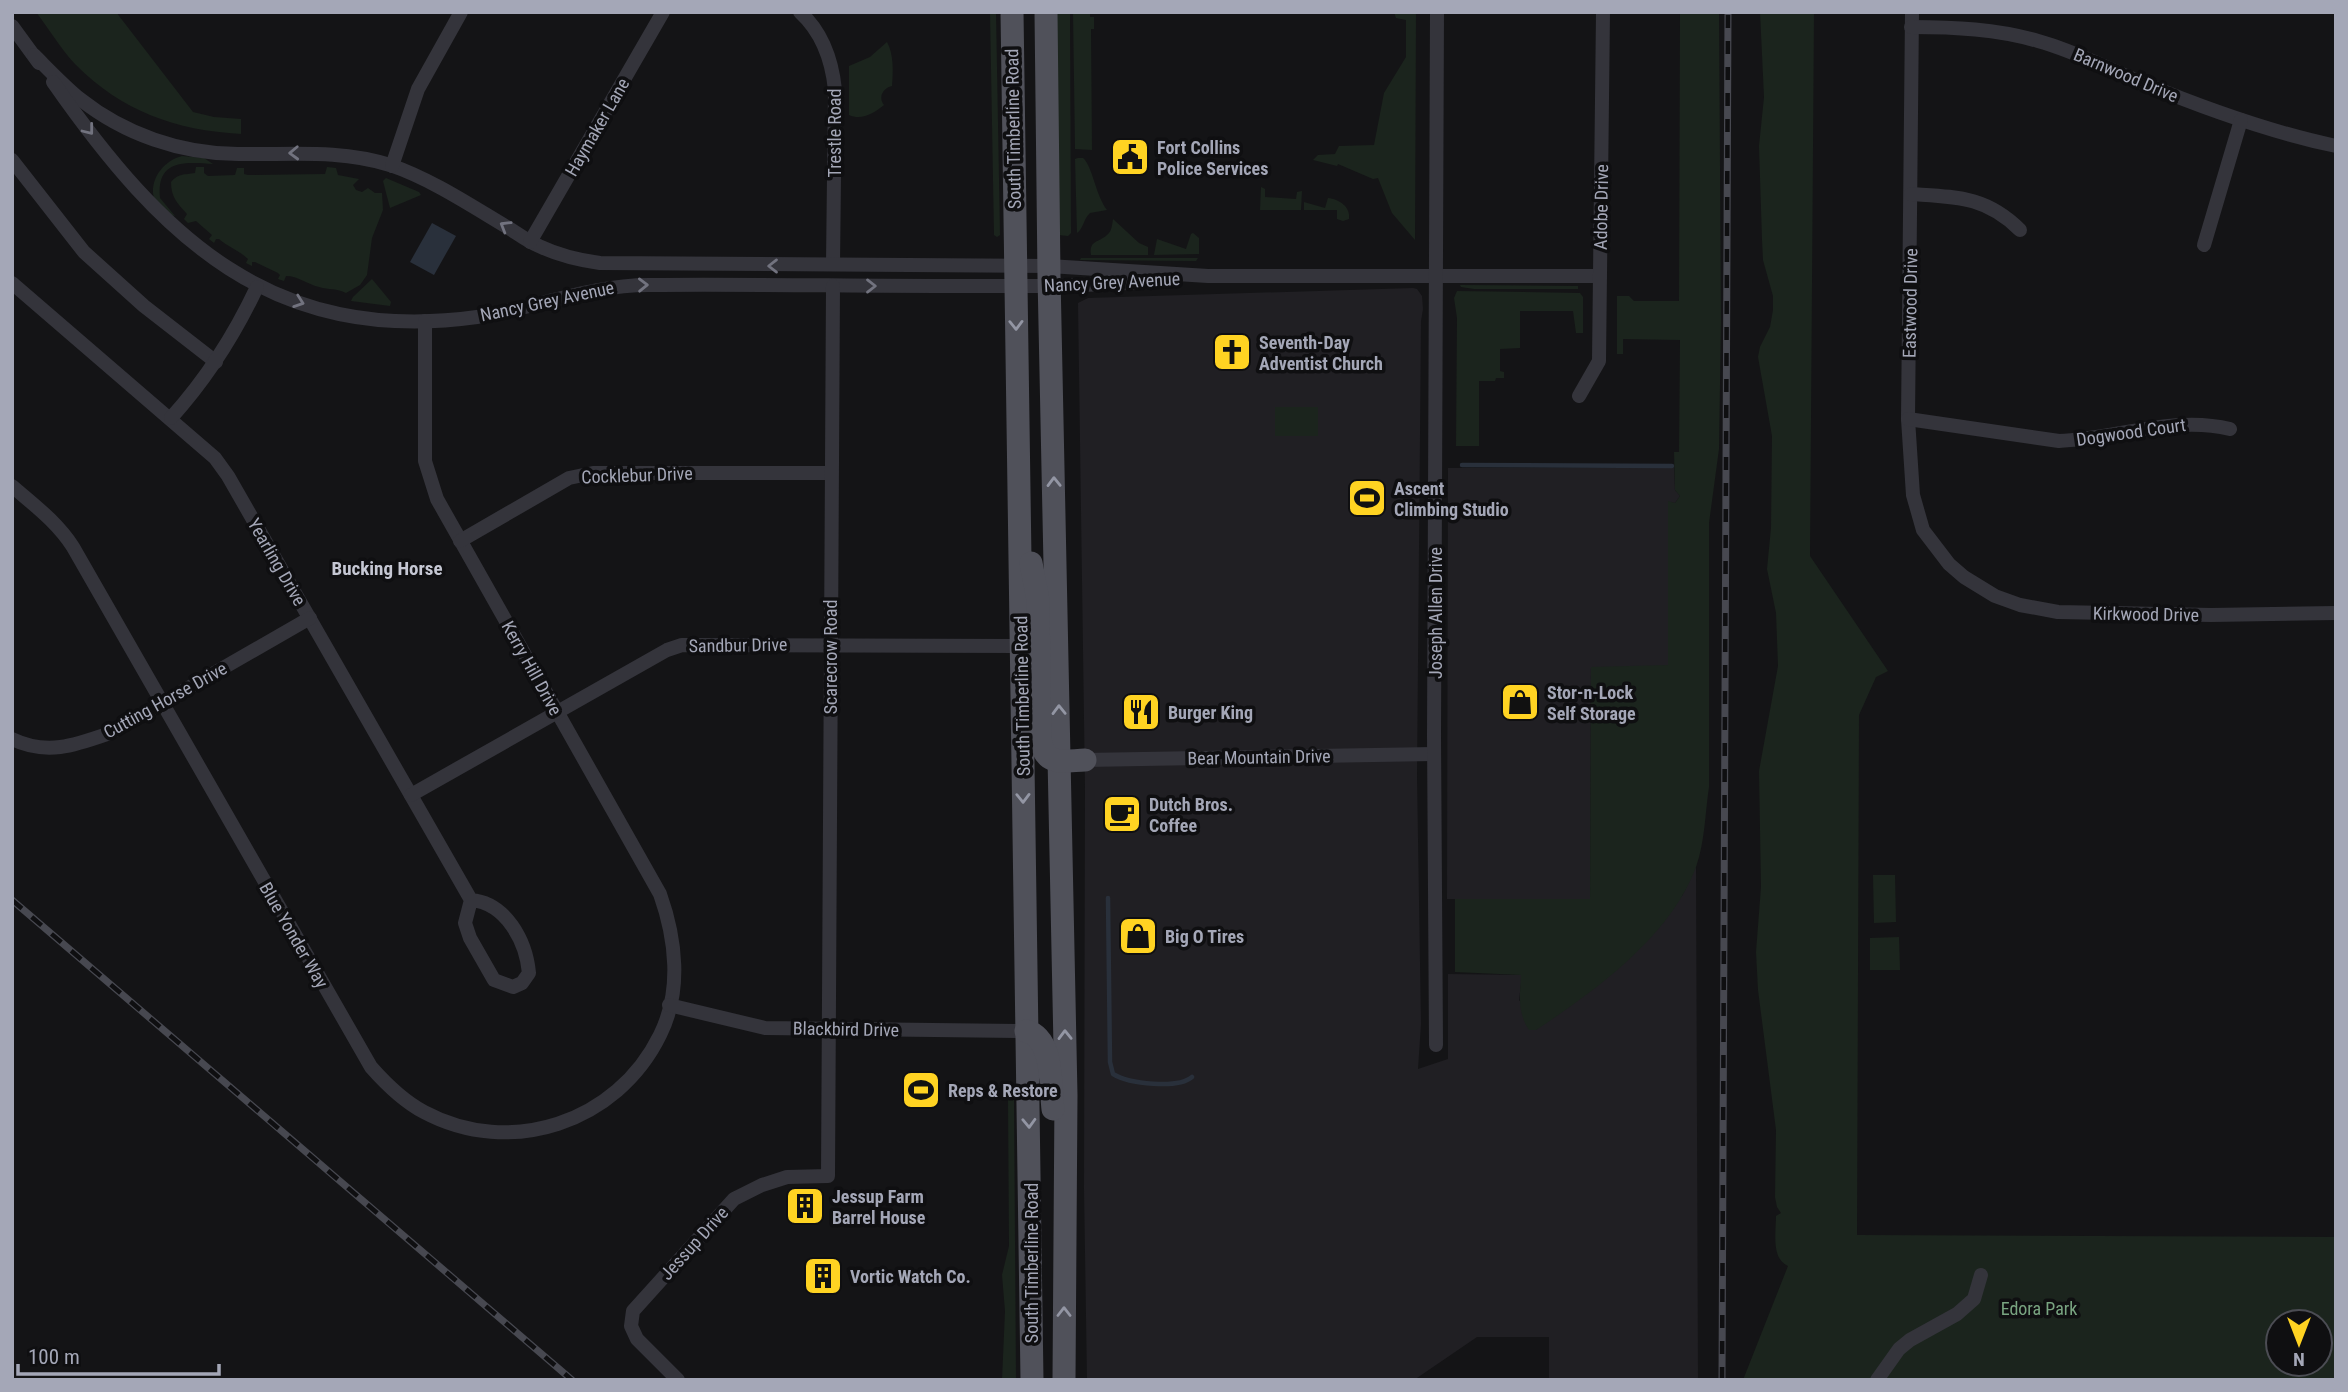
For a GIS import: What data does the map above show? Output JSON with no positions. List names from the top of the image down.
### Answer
{
  "streets": {
    "main road": ["South Timberline Road"],
    "street": [
      "Barnwood Drive",
      "Haymaker Lane",
      "Trestle Road",
      "Adobe Drive",
      "Nancy Grey Avenue",
      "Eastwood Drive",
      "Dogwood Court",
      "Cocklebur Drive",
      "Yearling Drive",
      "Joseph Allen Drive",
      "Kirkwood Drive",
      "Sandbur Drive",
      "Scarecrow Road",
      "Kerry Hill Drive",
      "Cutting Horse Drive",
      "Bear Mountain Drive",
      "Blue Yonder Way",
      "Blackbird Drive",
      "Jessup Drive"
    ]
  },
  "crossings": [
    ["Barnwood Drive", "Eastwood Drive"],
    ["Haymaker Lane", "Nancy Grey Avenue"],
    ["South Timberline Road", "Nancy Grey Avenue"],
    ["South Timberline Road", "Sandbur Drive"],
    ["South Timberline Road", "Blackbird Drive"],
    ["Trestle Road", "Nancy Grey Avenue"],
    ["Adobe Drive", "Nancy Grey Avenue"],
    ["Nancy Grey Avenue", "Joseph Allen Drive"],
    ["Nancy Grey Avenue", "Scarecrow Road"],
    ["Nancy Grey Avenue", "Kerry Hill Drive"],
    ["Eastwood Drive", "Dogwood Court"],
    ["Eastwood Drive", "Kirkwood Drive"],
    ["Cocklebur Drive", "Scarecrow Road"],
    ["Cocklebur Drive", "Kerry Hill Drive"],
    ["Yearling Drive", "Sandbur Drive"],
    ["Yearling Drive", "Cutting Horse Drive"],
    ["Joseph Allen Drive", "Bear Mountain Drive"],
    ["Sandbur Drive", "Scarecrow Road"],
    ["Sandbur Drive", "Kerry Hill Drive"],
    ["Scarecrow Road", "Blackbird Drive"],
    ["Scarecrow Road", "Jessup Drive"],
    ["Kerry Hill Drive", "Blue Yonder Way"],
    ["Kerry Hill Drive", "Blackbird Drive"],
    ["Cutting Horse Drive", "Blue Yonder Way"],
    ["Blue Yonder Way", "Blackbird Drive"],
    ["Blackbird Drive", "Jessup Drive"]
  ],
  "districts": ["Bucking Horse"],
  "parks": ["Edora Park"],
  "places": {
    "public building": ["Fort Collins Police Services"],
    "church": ["Seventh-Day Adventist Church"],
    "sports": ["Ascent Climbing Studio", "Reps & Restore"],
    "shop": ["Stor-n-Lock Self Storage", "Big O Tires"],
    "restaurant": ["Burger King"],
    "cafe": ["Dutch Bros. Coffee"],
    "building": ["Jessup Farm Barrel House", "Vortic Watch Co."]
  },
  "scale_bar": "100 m",
  "north": "bottom"
}
